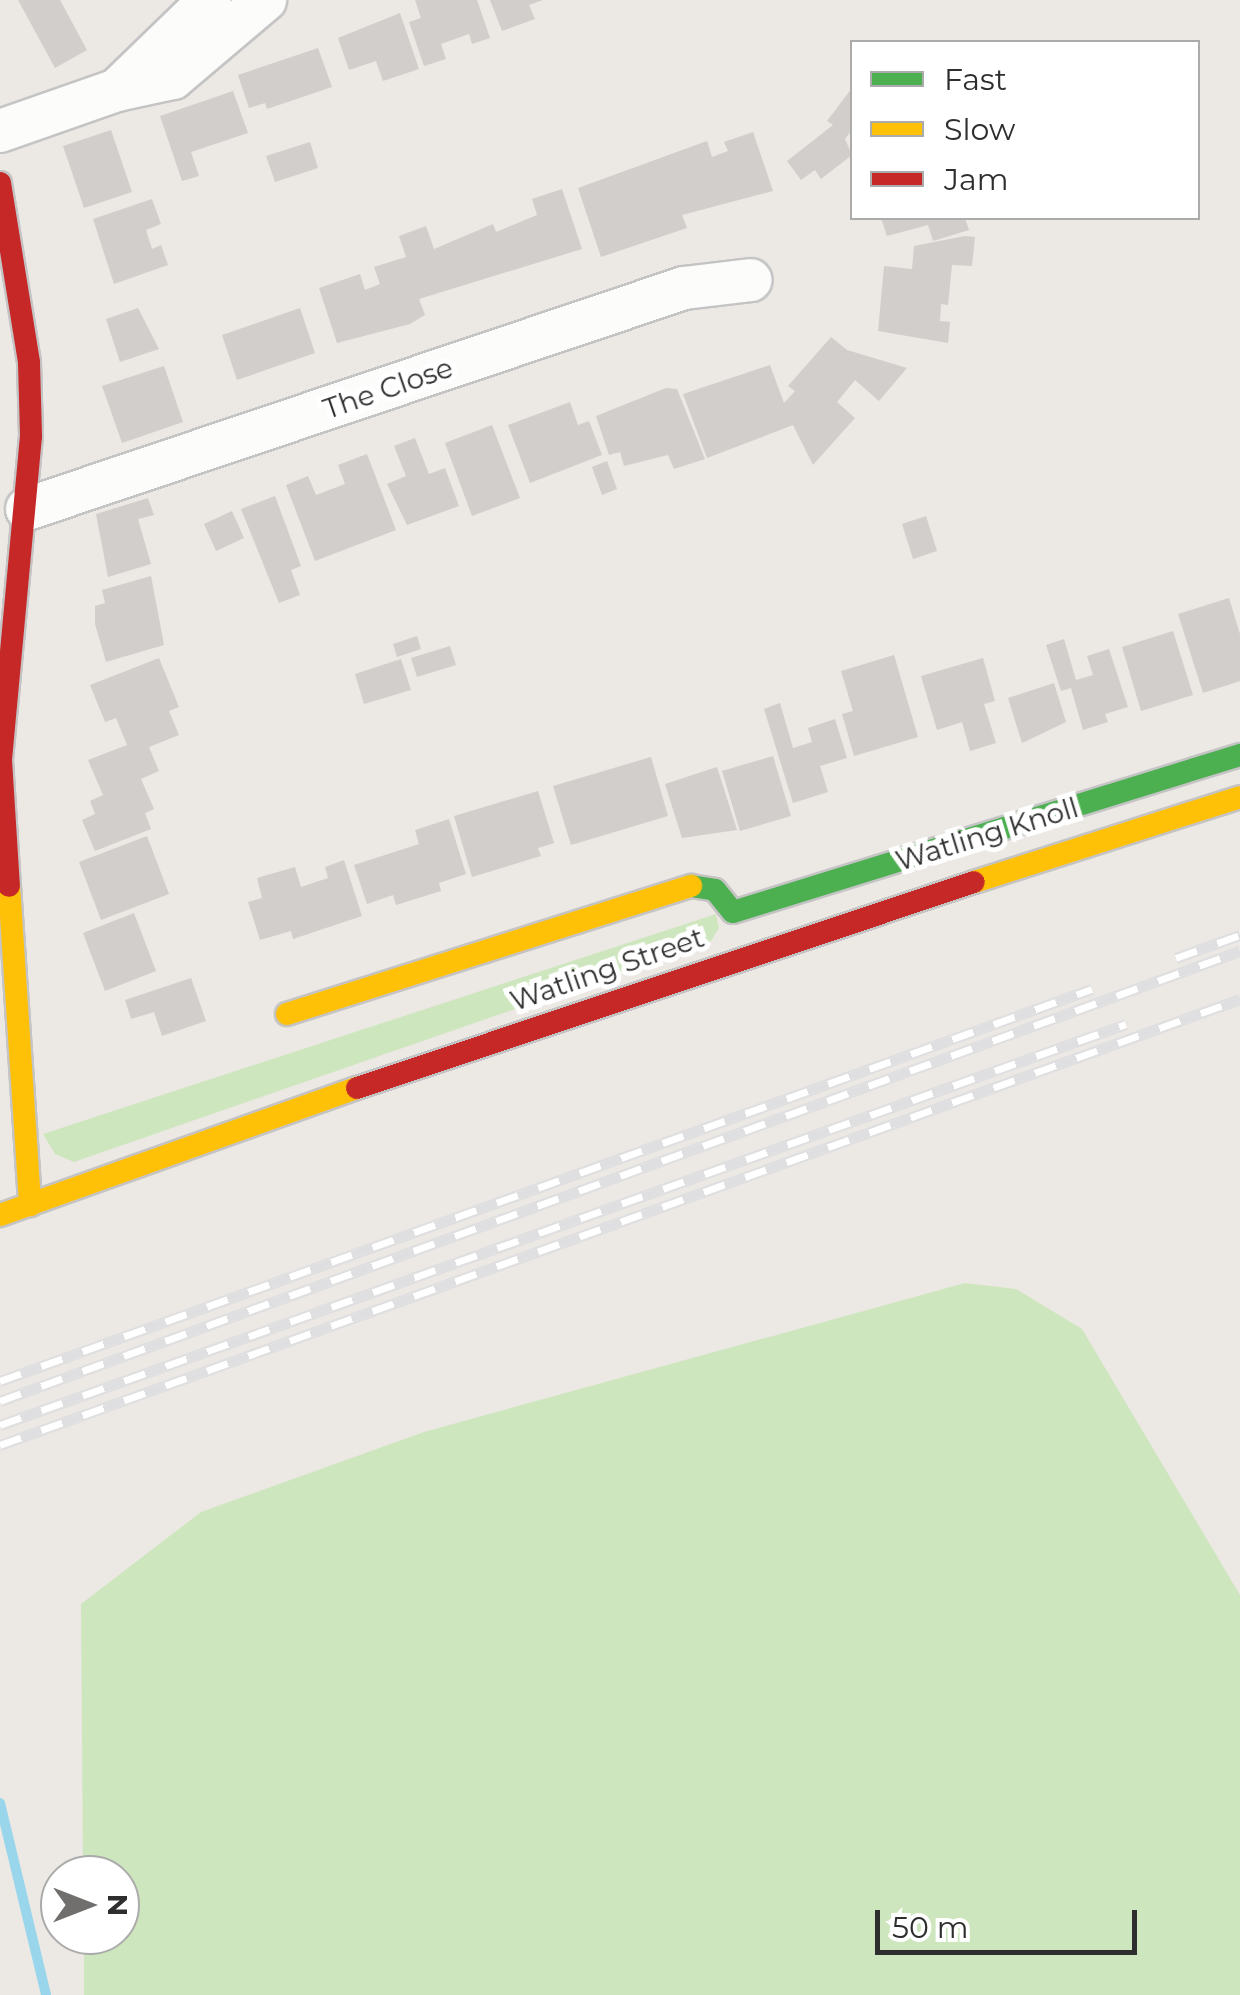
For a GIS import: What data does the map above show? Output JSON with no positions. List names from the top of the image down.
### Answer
{
  "streets": {
    "street": ["The Close", "Watling Knoll", "Watling Street"]
  },
  "legend": ["Fast", "Slow", "Jam"],
  "scale_bar": "50 m",
  "north": "right"
}
